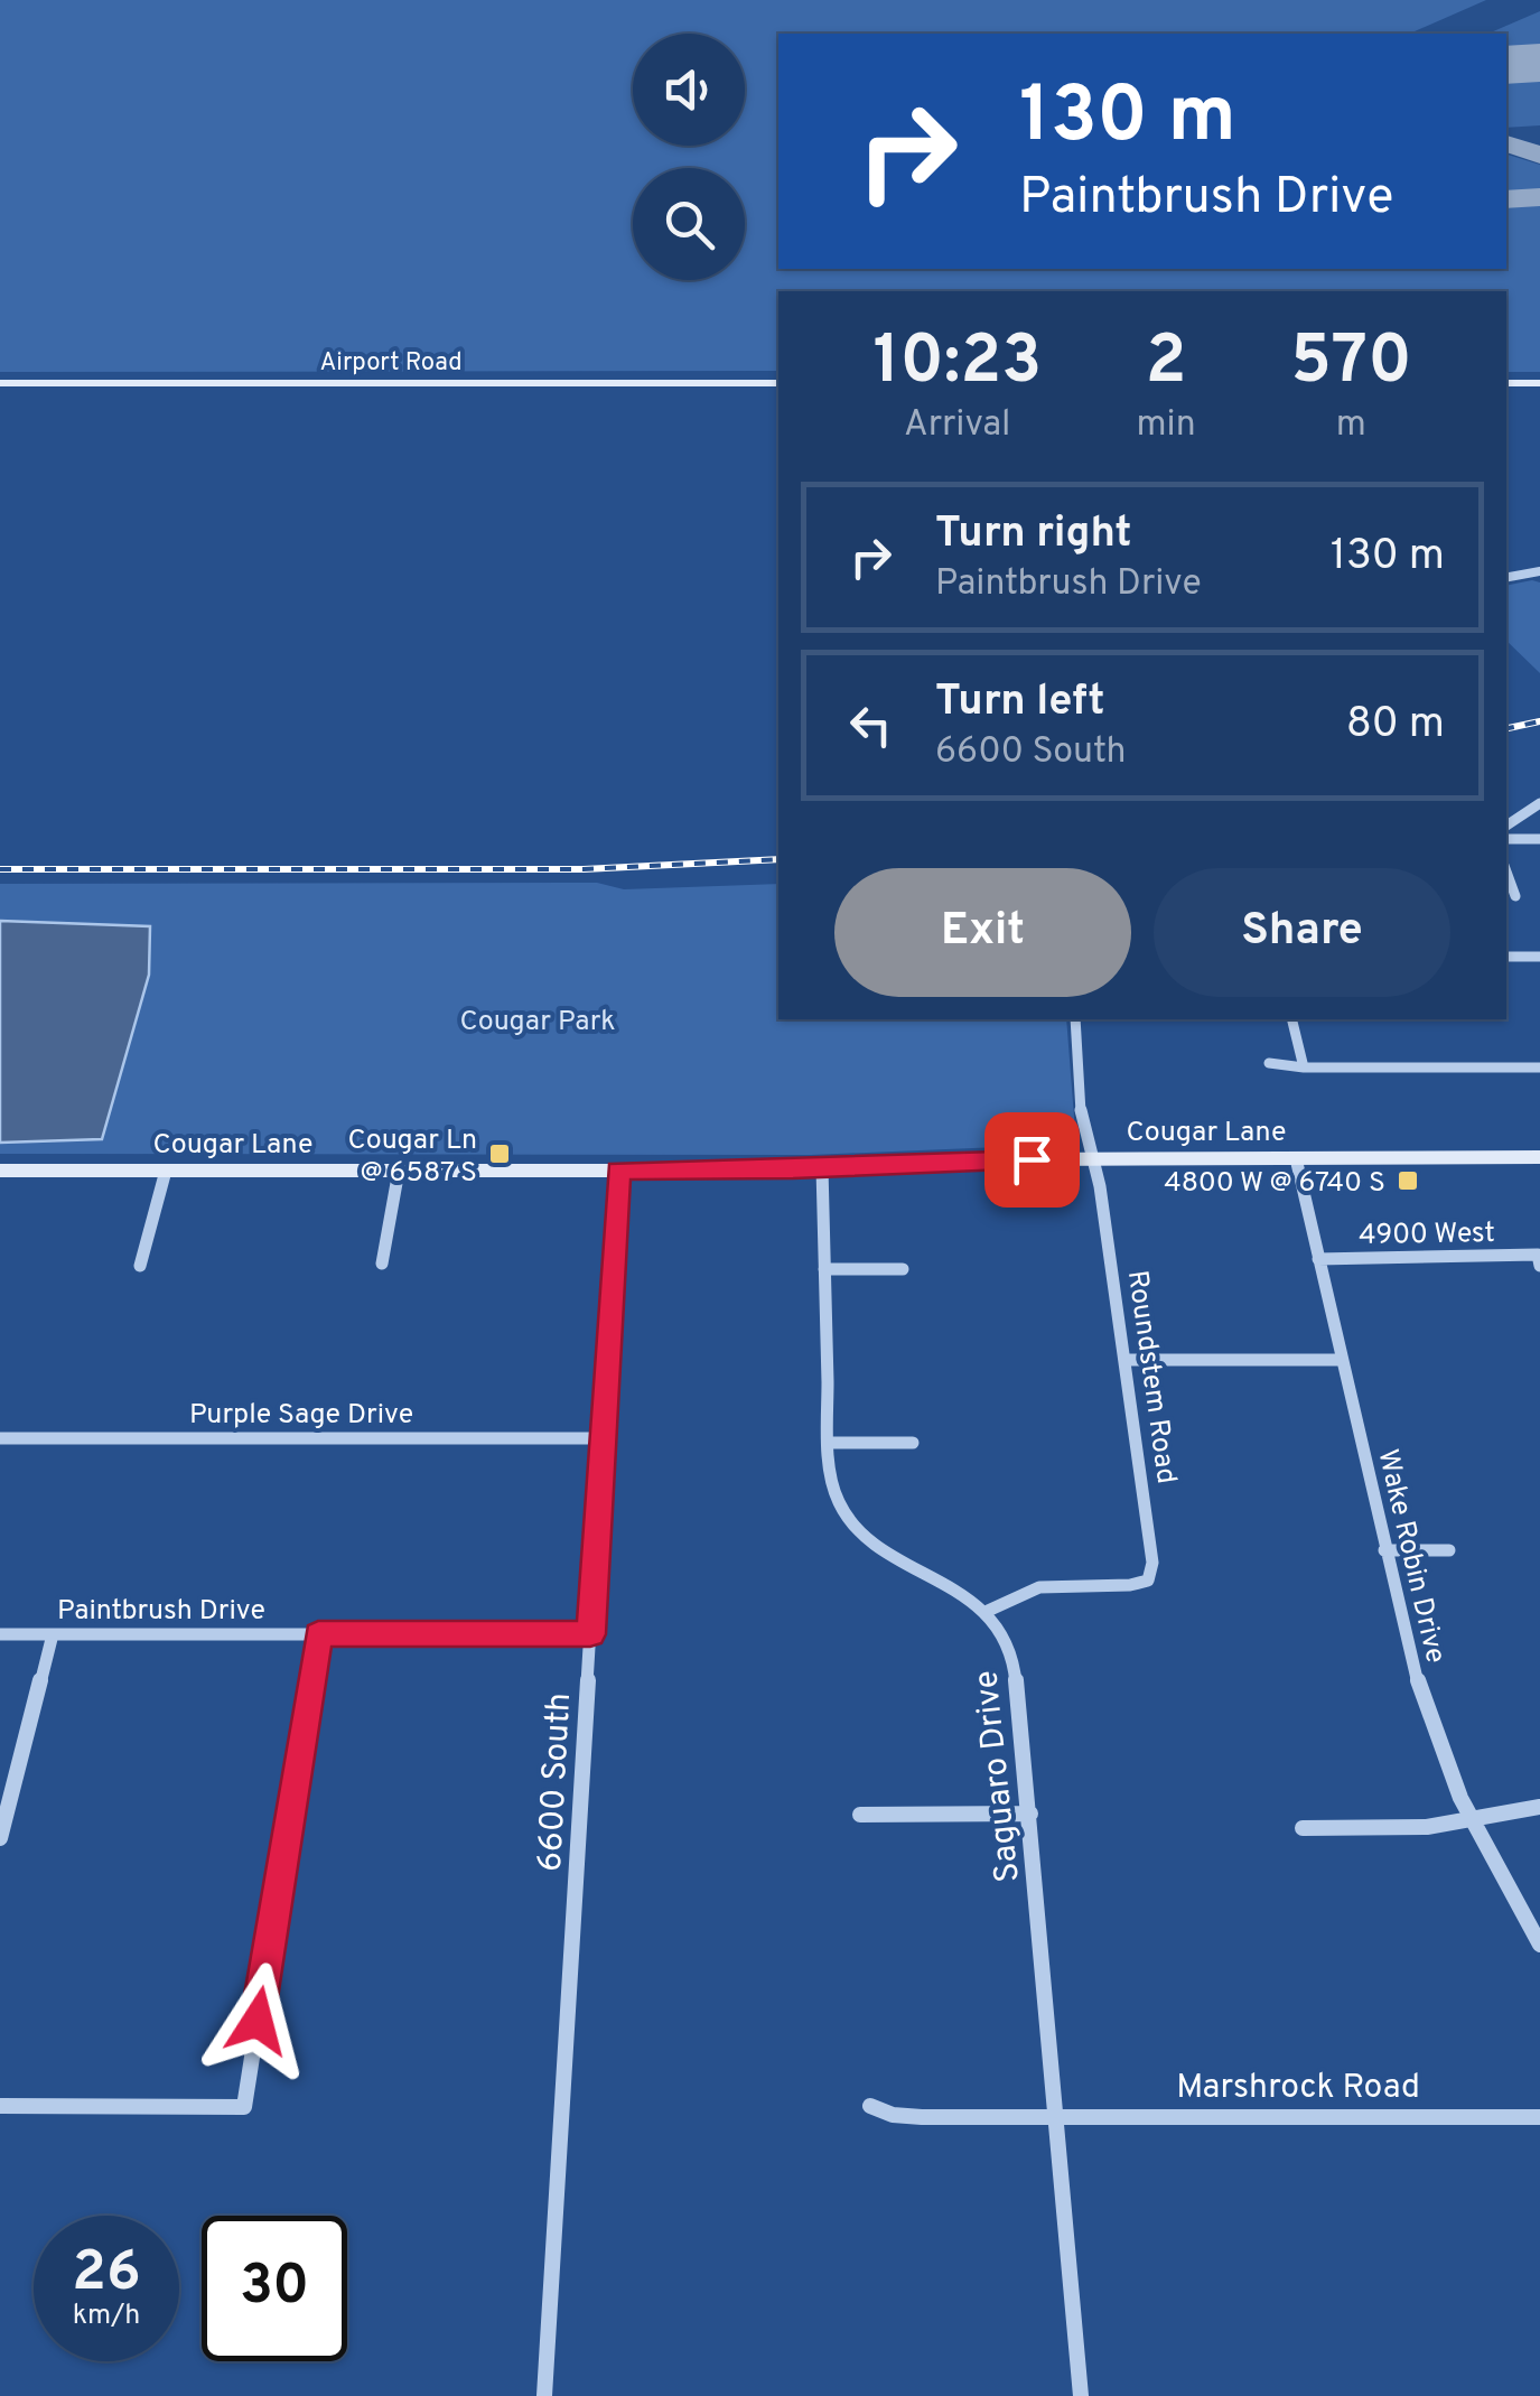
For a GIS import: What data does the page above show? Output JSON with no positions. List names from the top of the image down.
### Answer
{
  "streets": {
    "main road": ["Airport Road", "Cougar Lane"],
    "street": [
      "4900 West",
      "Roundstem Road",
      "Purple Sage Drive",
      "Wake Robin Drive",
      "Paintbrush Drive",
      "Saguaro Drive",
      "6600 South",
      "Marshrock Road"
    ]
  },
  "crossings": [
    ["Cougar Lane", "Roundstem Road"],
    ["Cougar Lane", "Wake Robin Drive"],
    ["Cougar Lane", "Saguaro Drive"],
    ["Cougar Lane", "6600 South"],
    ["4900 West", "Wake Robin Drive"],
    ["Roundstem Road", "Saguaro Drive"],
    ["Purple Sage Drive", "6600 South"],
    ["Paintbrush Drive", "6600 South"],
    ["Saguaro Drive", "Marshrock Road"]
  ],
  "parks": ["Cougar Park"],
  "places": {
    "transit": ["Cougar Ln @ 6587 S", "4800 W @ 6740 S"]
  },
  "page": {
    "turn": ["130 m", "Paintbrush Drive"],
    "eta": [
      "10:23",
      "Arrival",
      "2",
      "min",
      "570",
      "m"
    ],
    "list": [
      {
        "name": "Turn right",
        "note": "Paintbrush Drive",
        "value": "130 m"
      },
      {
        "name": "Turn left",
        "note": "6600 South",
        "value": "80 m"
      }
    ],
    "buttons": ["Exit", "Share"],
    "speed": "26 km/h",
    "limit": "30"
  }
}
